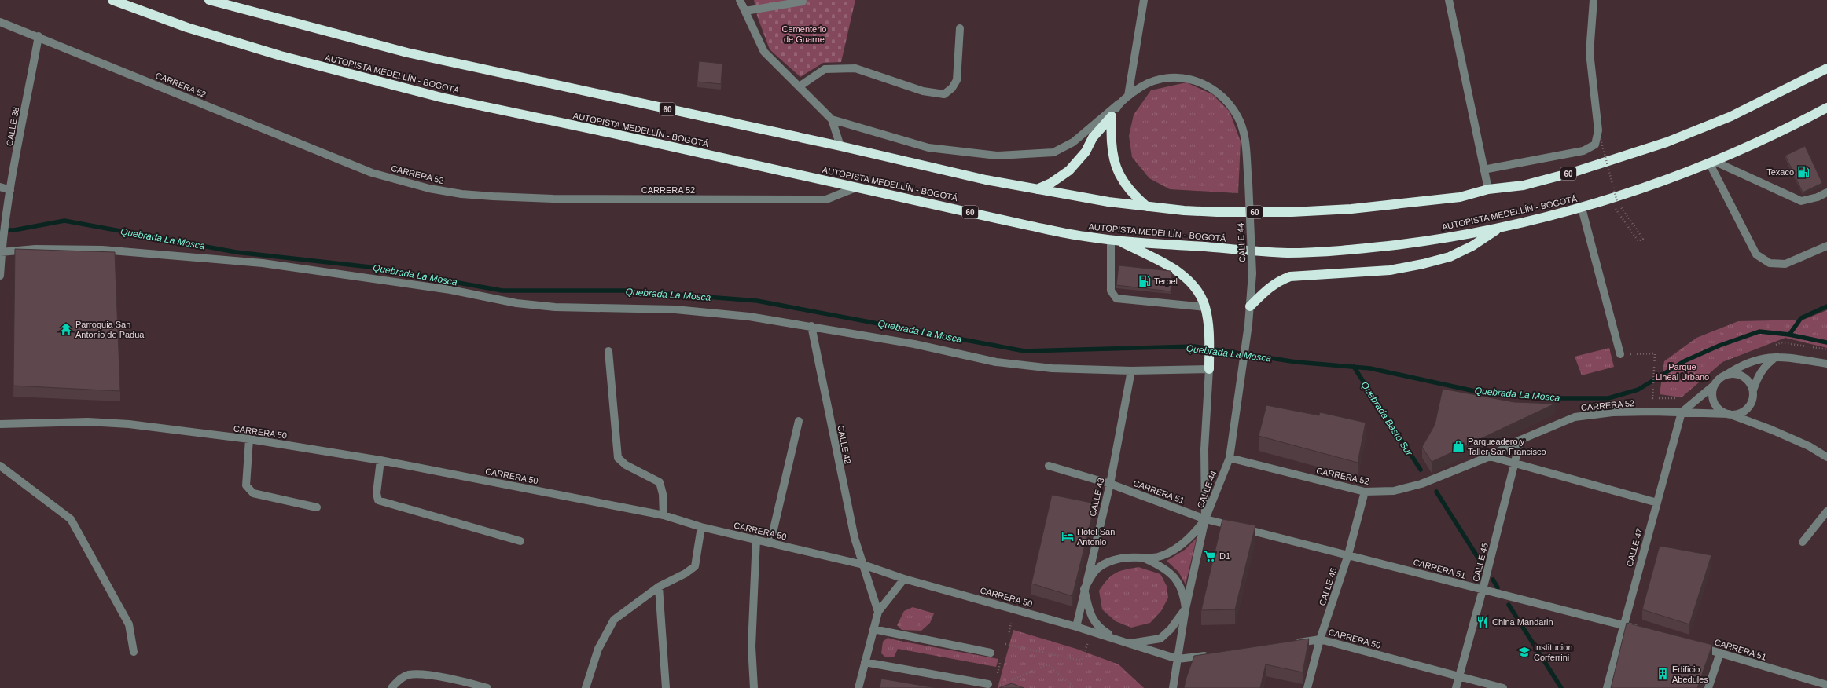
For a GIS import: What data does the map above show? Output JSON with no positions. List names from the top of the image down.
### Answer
{
  "streets": {
    "highway": ["AUTOPISTA MEDELLÍN - BOGOTÁ", "60"],
    "street": [
      "CARRERA 52",
      "CALLE 38",
      "CALLE 44",
      "CARRERA 50",
      "CALLE 42",
      "CARRERA 51",
      "CALLE 43",
      "CALLE 47",
      "CALLE 46",
      "CALLE 45"
    ]
  },
  "crossings": [
    ["AUTOPISTA MEDELLÍN - BOGOTÁ", "CARRERA 52"],
    ["CARRERA 52", "CALLE 38"],
    ["CARRERA 52", "CALLE 44"],
    ["CARRERA 52", "CALLE 47"],
    ["CARRERA 52", "CALLE 46"],
    ["CARRERA 52", "CALLE 45"],
    ["CALLE 44", "CARRERA 50"],
    ["CALLE 44", "CARRERA 51"],
    ["CALLE 44", "CALLE 43"],
    ["CARRERA 50", "CALLE 42"],
    ["CARRERA 50", "CALLE 43"],
    ["CARRERA 50", "CALLE 46"],
    ["CARRERA 50", "CALLE 45"],
    ["CARRERA 51", "CALLE 43"],
    ["CARRERA 51", "CALLE 47"],
    ["CARRERA 51", "CALLE 46"],
    ["CARRERA 51", "CALLE 45"]
  ],
  "water": ["Quebrada La Mosca", "Quebrada Basto Sur"],
  "parks": ["Cementerio de Guarne", "Parque Lineal Urbano"],
  "places": {
    "fuel station": ["Texaco", "Terpel"],
    "temple": ["Parroquia San Antonio de Padua"],
    "shop": ["Parqueadero y Taller San Francisco"],
    "hotel": ["Hotel San Antonio"],
    "supermarket": ["D1"],
    "restaurant": ["China Mandarin"],
    "school or university": ["Institucion Corferrini"],
    "building": ["Edificio Abedules"]
  }
}
